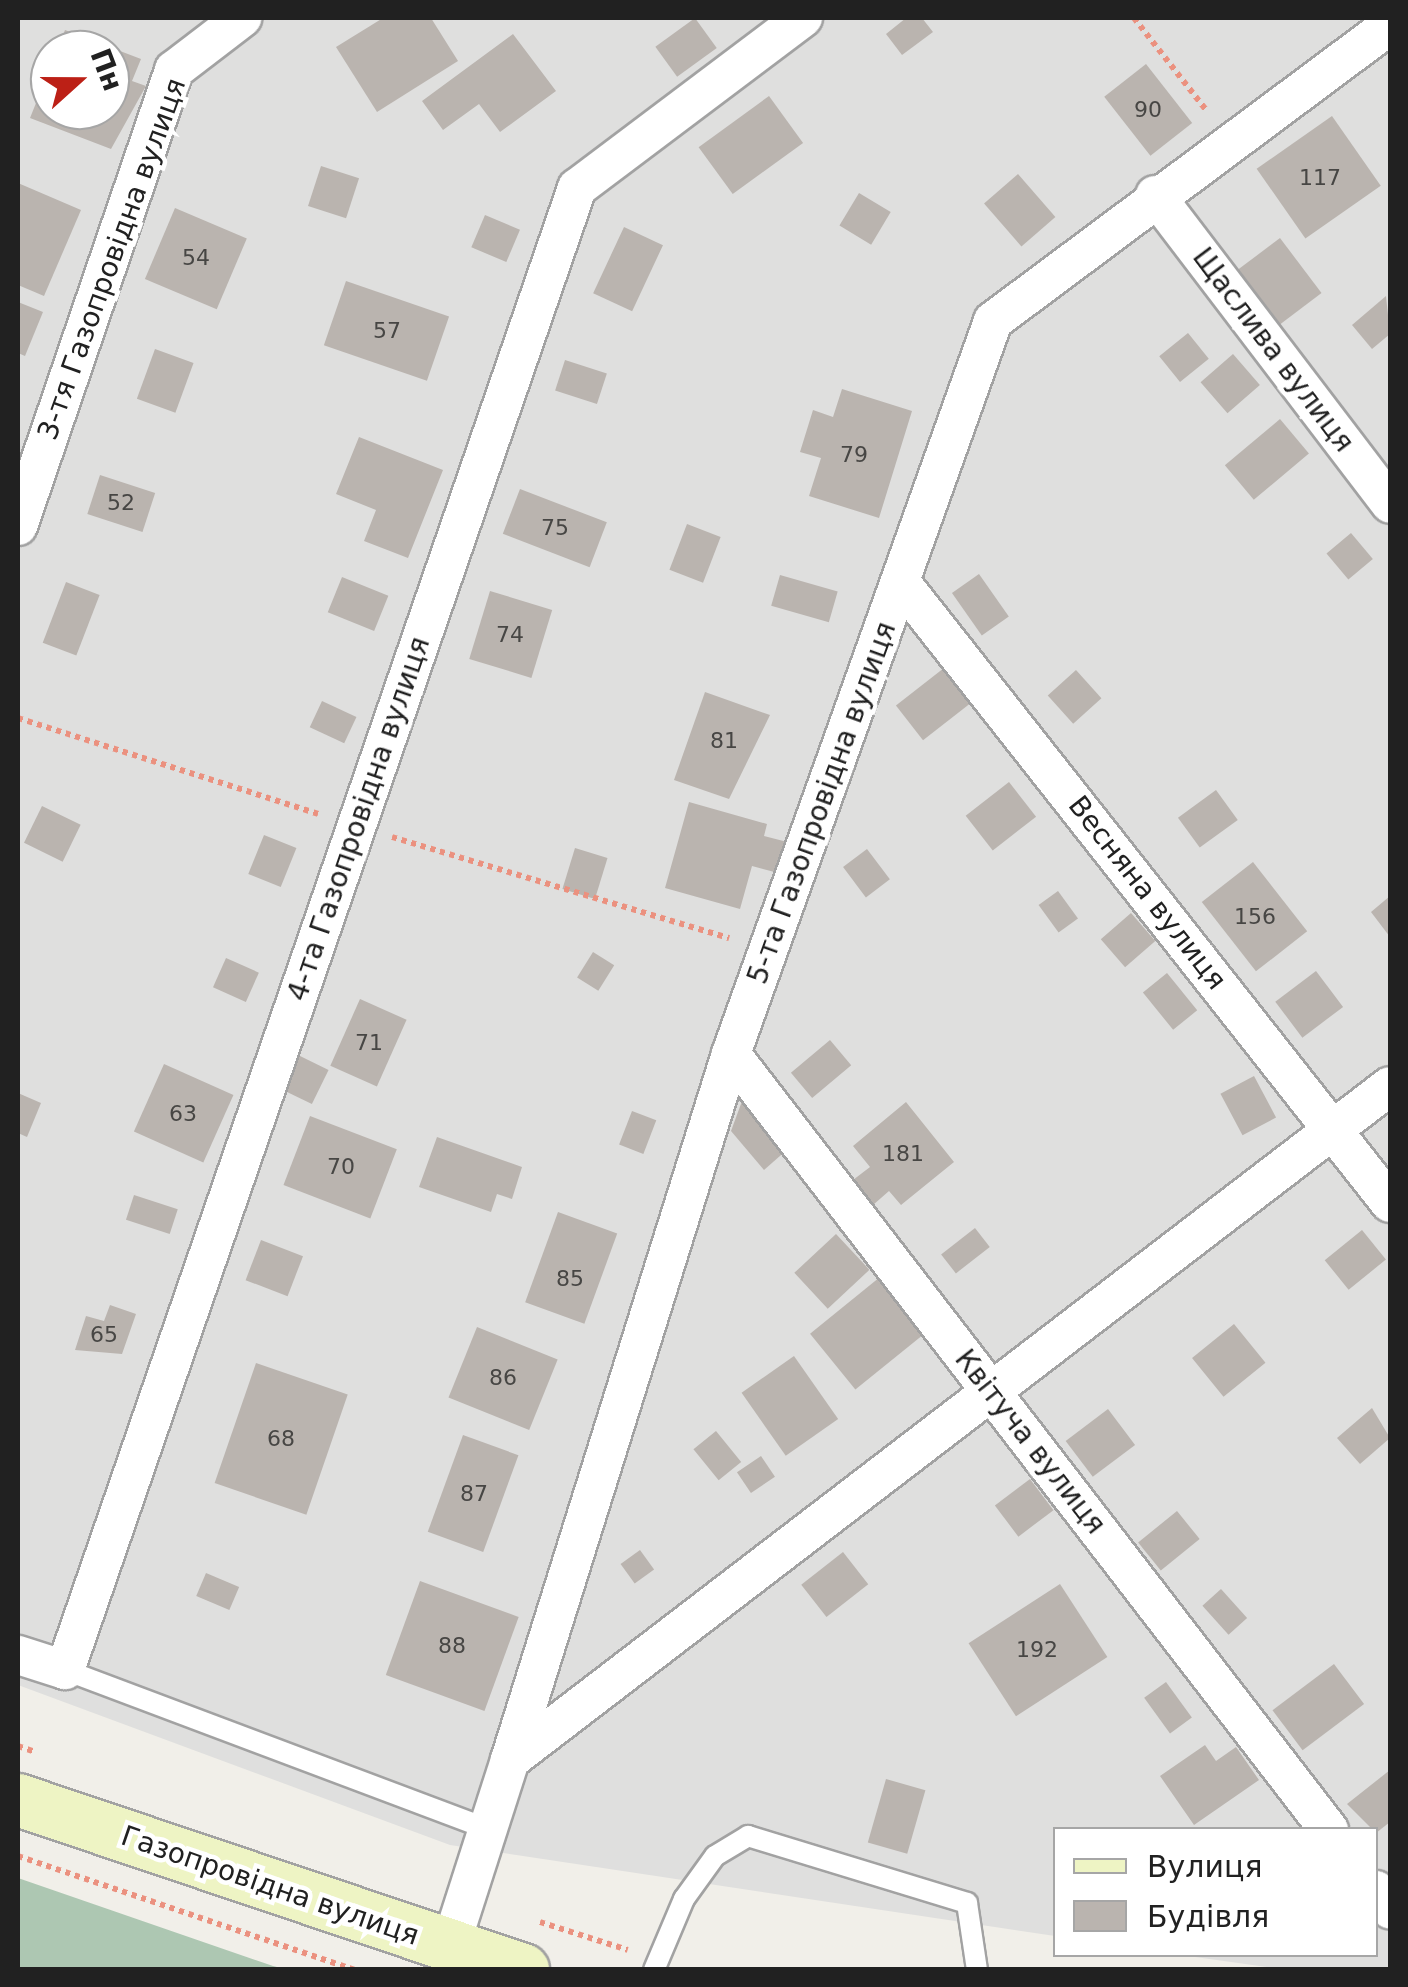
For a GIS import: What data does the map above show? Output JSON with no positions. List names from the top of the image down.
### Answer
{
  "streets": {
    "main road": ["Газопровідна вулиця"],
    "street": [
      "3-тя Газопровідна вулиця",
      "Щаслива вулиця",
      "5-та Газопровідна вулиця",
      "4-та Газопровідна вулиця",
      "Весняна вулиця",
      "Квітуча вулиця"
    ]
  },
  "crossings": [
    ["Щаслива вулиця", "5-та Газопровідна вулиця"],
    ["5-та Газопровідна вулиця", "Весняна вулиця"],
    ["5-та Газопровідна вулиця", "Квітуча вулиця"],
    ["5-та Газопровідна вулиця", "Газопровідна вулиця"]
  ],
  "house_numbers": [
    "90",
    "117",
    "54",
    "57",
    "79",
    "52",
    "75",
    "74",
    "81",
    "156",
    "71",
    "63",
    "181",
    "70",
    "85",
    "65",
    "86",
    "68",
    "87",
    "88",
    "192"
  ],
  "legend": ["Вулиця", "Будівля"],
  "north": "right"
}
